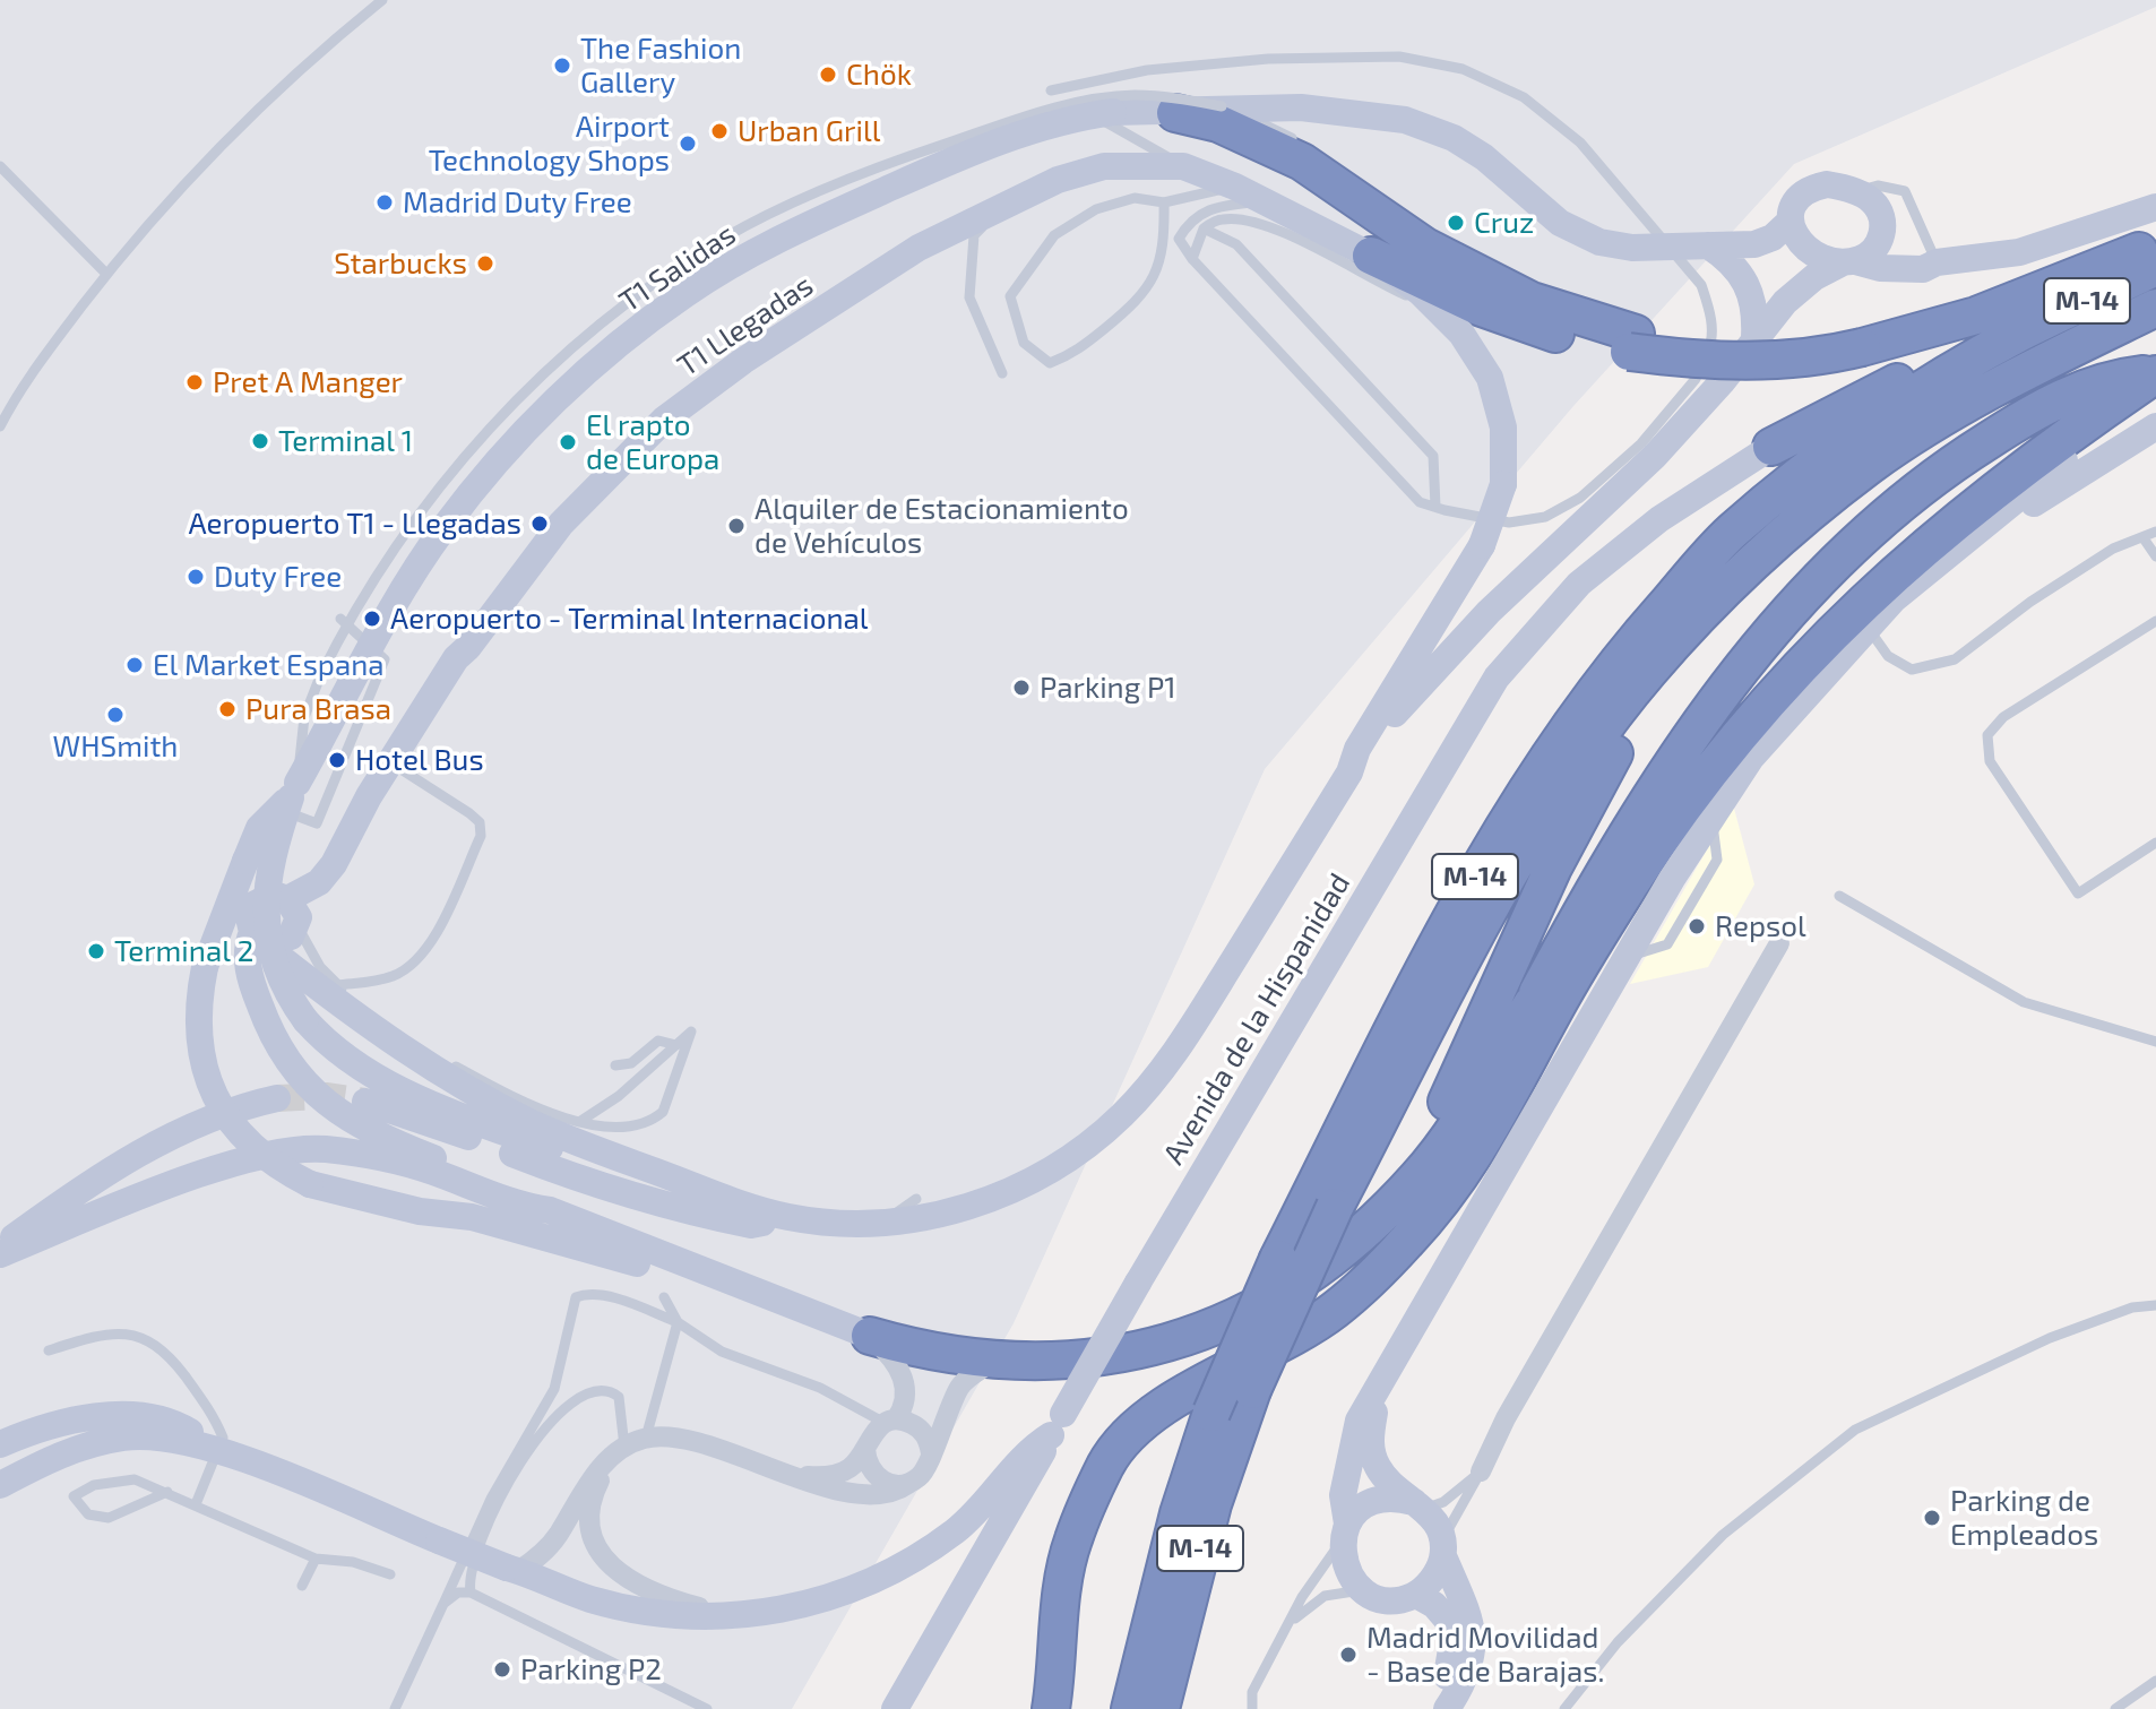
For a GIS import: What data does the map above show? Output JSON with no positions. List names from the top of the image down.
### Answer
{
  "streets": {
    "highway": ["M-14"],
    "street": ["T1 Salidas", "T1 Llegadas", "Avenida de la Hispanidad"]
  },
  "places": [
    "The Fashion Gallery",
    "Chök",
    "Urban Grill",
    "Airport Technology Shops",
    "Madrid Duty Free",
    "Cruz",
    "Starbucks",
    "Pret A Manger",
    "Terminal 1",
    "El rapto de Europa",
    "Aeropuerto T1 - Llegadas",
    "Alquiler de Estacionamiento de Vehículos",
    "Duty Free",
    "Aeropuerto - Terminal Internacional",
    "El Market Espana",
    "Parking P1",
    "Pura Brasa",
    "WHSmith",
    "Hotel Bus",
    "Repsol",
    "Terminal 2",
    "Parking de Empleados",
    "Madrid Movilidad - Base de Barajas.",
    "Parking P2"
  ]
}
